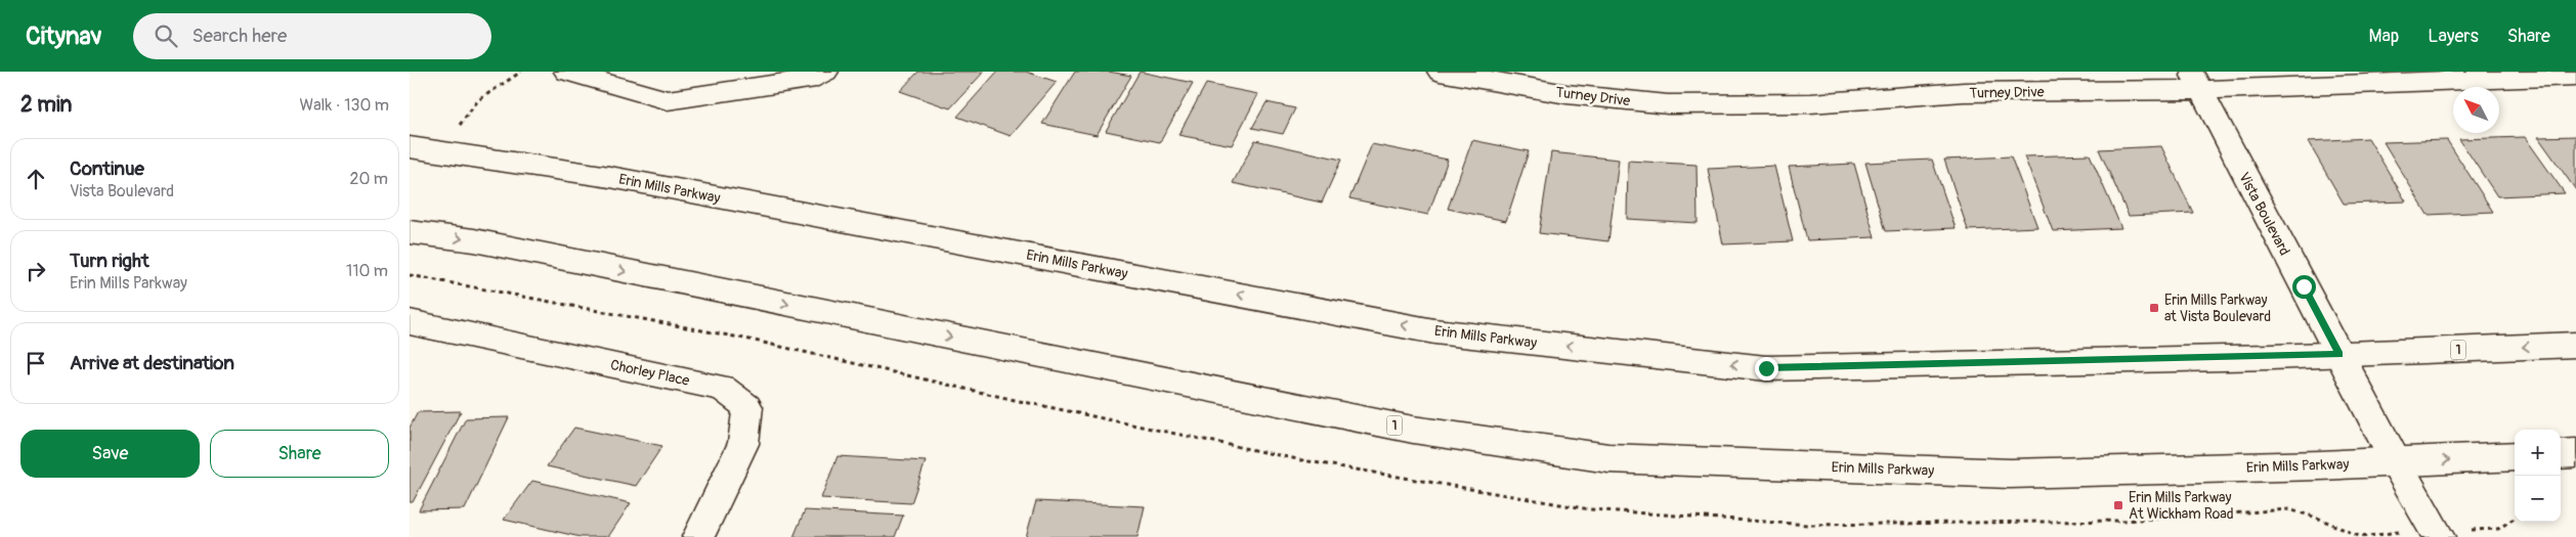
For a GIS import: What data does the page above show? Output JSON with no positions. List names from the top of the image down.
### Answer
{
  "streets": {
    "main road": [
      "Turney Drive",
      "Erin Mills Parkway",
      "Vista Boulevard",
      "1",
      "Chorley Place"
    ]
  },
  "crossings": [
    ["Turney Drive", "Vista Boulevard"],
    ["Erin Mills Parkway", "Vista Boulevard"]
  ],
  "places": {
    "transit": ["Erin Mills Parkway at Vista Boulevard", "Erin Mills Parkway At Wickham Road"]
  },
  "north": "top left",
  "page": {
    "header": "Citynav",
    "search": "Search here",
    "nav": ["Map", "Layers", "Share"],
    "heading": ["2 min", "Walk · 130 m"],
    "list": [
      ["Continue", "Vista Boulevard", "20 m"],
      ["Turn right", "Erin Mills Parkway", "110 m"],
      "Arrive at destination"
    ],
    "buttons": ["Save", "Share"],
    "map_buttons": ["+", "−"]
  }
}
